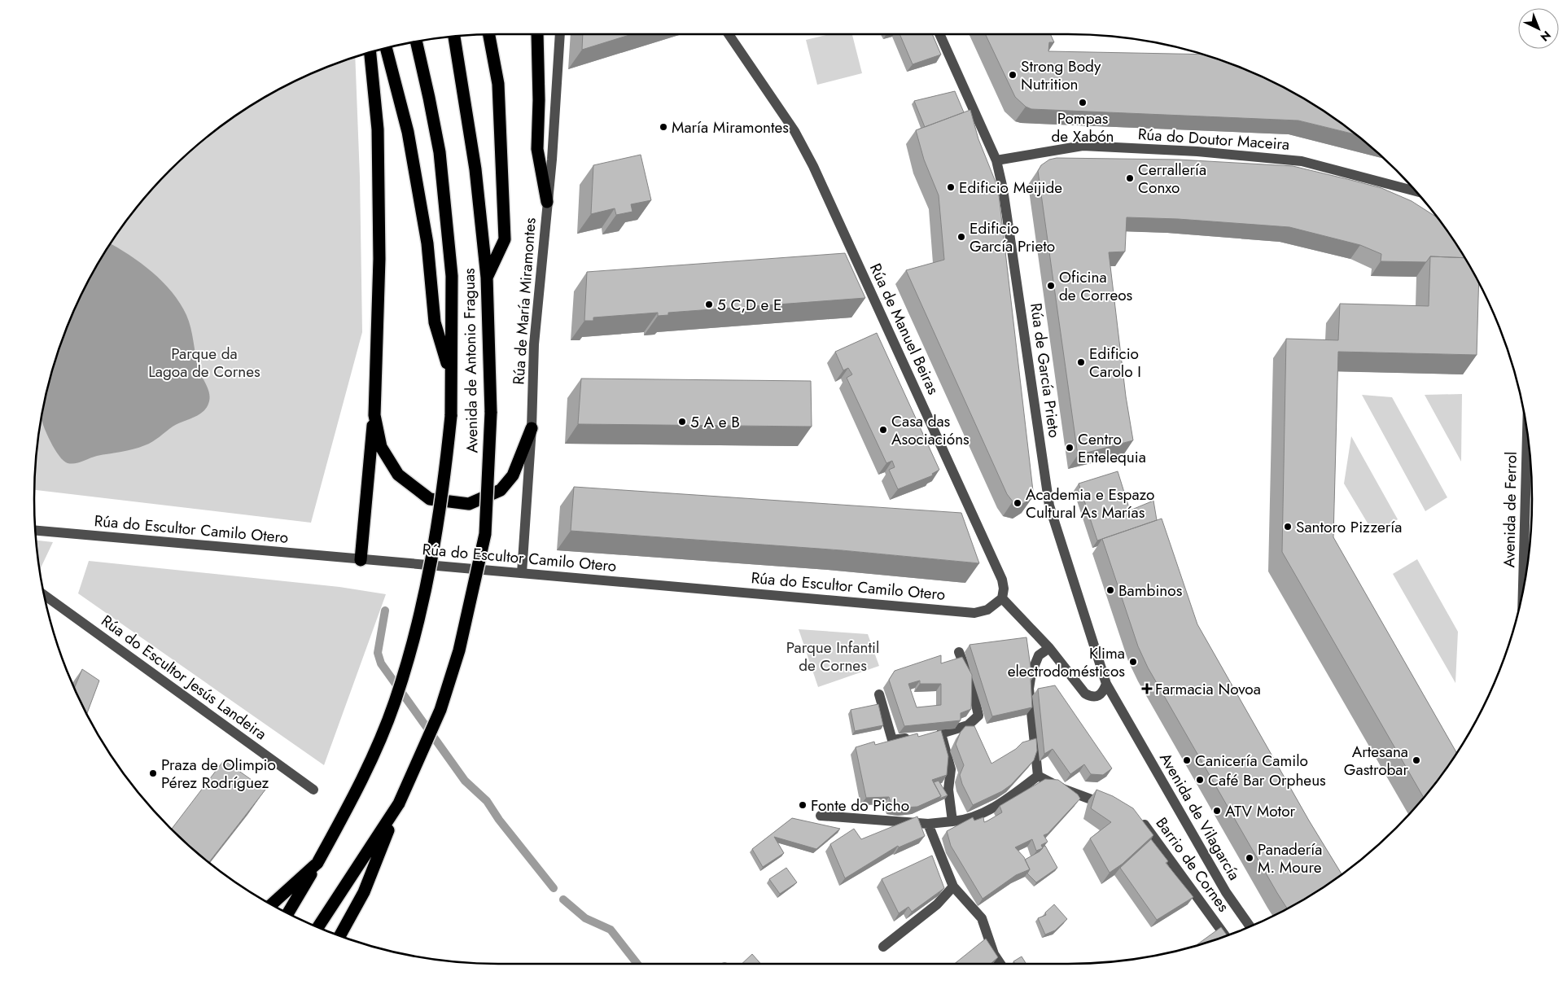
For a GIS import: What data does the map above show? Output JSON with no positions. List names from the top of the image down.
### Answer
{
  "streets": {
    "highway": ["Avenida de Antonio Fraguas"],
    "street": [
      "Rúa do Doutor Maceira",
      "Rúa de María Miramontes",
      "Rúa de Manuel Beiras",
      "Rúa de García Prieto",
      "Avenida de Ferrol",
      "Rúa do Escultor Camilo Otero",
      "Rúa do Escultor Jesús Landeira",
      "Avenida de Vilagarcía",
      "Barrio de Cornes"
    ]
  },
  "crossings": [
    ["Rúa do Doutor Maceira", "Rúa de García Prieto"],
    ["Rúa de María Miramontes", "Rúa do Escultor Camilo Otero"],
    ["Rúa de Manuel Beiras", "Rúa do Escultor Camilo Otero"],
    ["Rúa de García Prieto", "Avenida de Vilagarcía"]
  ],
  "parks": ["Parque da Lagoa de Cornes", "Parque Infantil de Cornes"],
  "places": {
    "other": [
      "Strong Body Nutrition",
      "Pompas de Xabón",
      "María Miramontes",
      "Cerrallería Conxo",
      "Edificio Meijide",
      "Edificio García Prieto",
      "Oficina de Correos",
      "5 C,D e E",
      "Edificio Carolo I",
      "5 A e B",
      "Casa das Asociacións",
      "Centro Entelequia",
      "Academia e Espazo Cultural As Marías",
      "Santoro Pizzería",
      "Bambinos",
      "Klima electrodomésticos",
      "Canicería Camilo",
      "Artesana Gastrobar",
      "Praza de Olimpio Pérez Rodríguez",
      "Café Bar Orpheus",
      "Fonte do Picho",
      "ATV Motor",
      "Panadería M. Moure"
    ],
    "health": ["Farmacia Novoa"]
  },
  "north": "bottom right"
}
